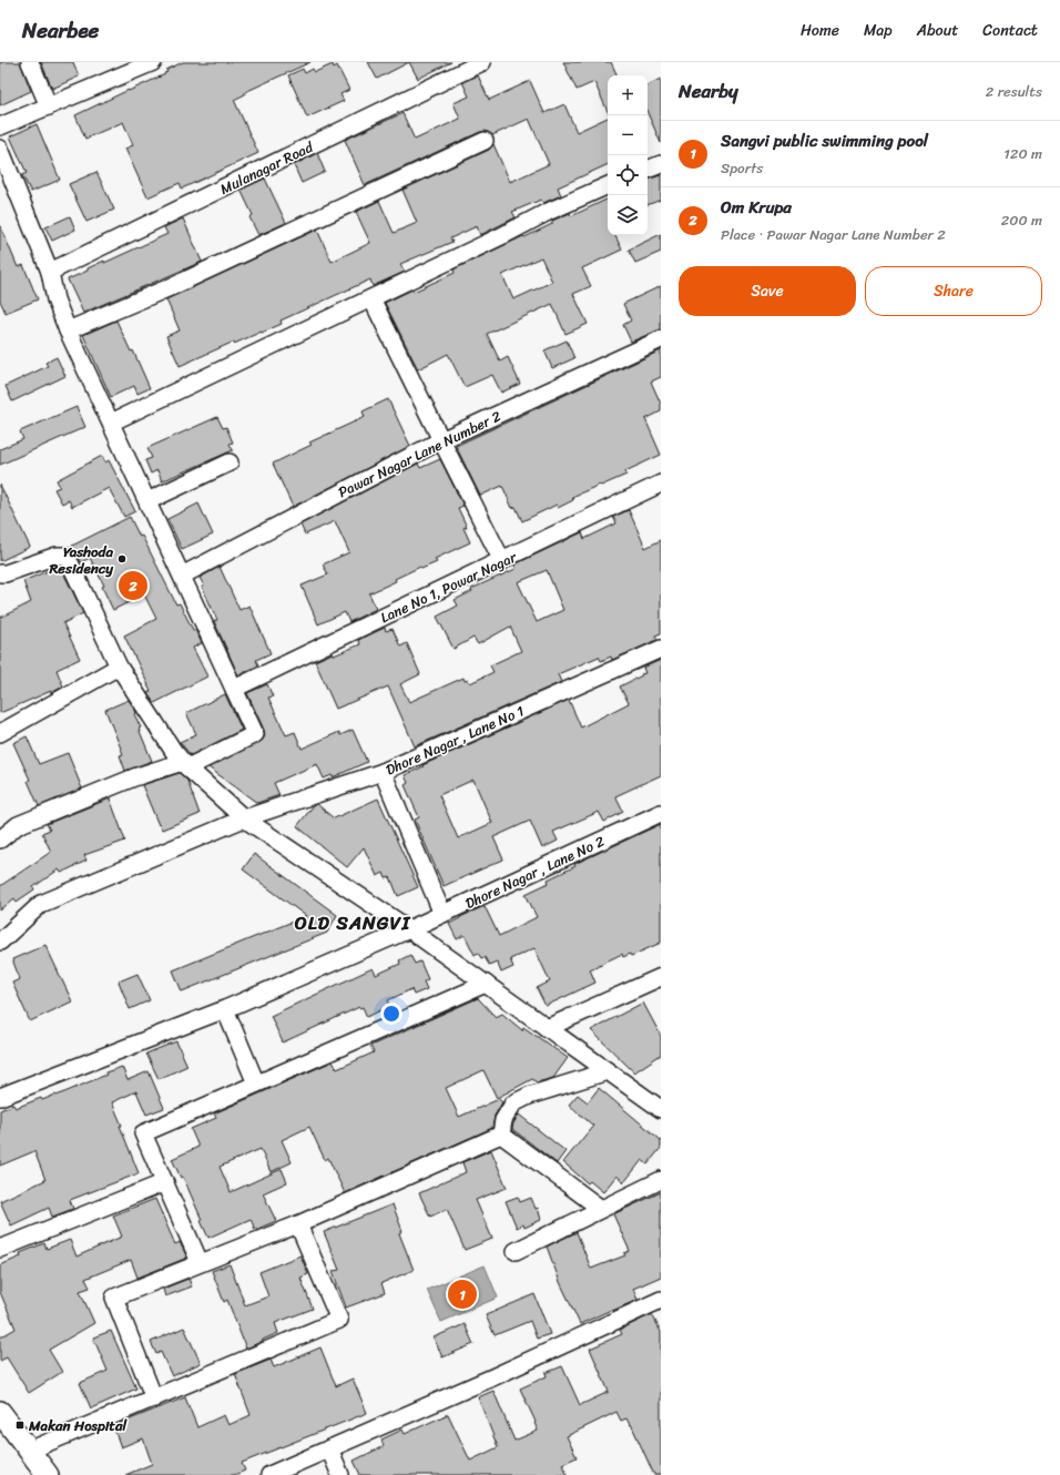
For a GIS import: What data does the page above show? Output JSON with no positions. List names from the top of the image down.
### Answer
{
  "streets": {
    "street": [
      "Mulanagar Road",
      "Pawar Nagar Lane Number 2",
      "Lane No 1, Powar Nagar",
      "Dhore Nagar , Lane No 1",
      "Dhore Nagar , Lane No 2"
    ]
  },
  "districts": ["OLD SANGVI"],
  "places": {
    "other": ["Yashoda Residency"],
    "transit": ["Makan Hospital"]
  },
  "page": {
    "header": "Nearbee",
    "nav": [
      "Home",
      "Map",
      "About",
      "Contact"
    ],
    "heading": ["Nearby", "2 results"],
    "map_buttons": ["+", "−"],
    "list": [
      {
        "mark": "1",
        "name": "Sangvi public swimming pool",
        "note": "Sports",
        "value": "120 m"
      },
      {
        "mark": "2",
        "name": "Om Krupa",
        "note": "Place · Pawar Nagar Lane Number 2",
        "value": "200 m"
      }
    ],
    "buttons": ["Save", "Share"],
    "pins": ["2", "1"]
  }
}
